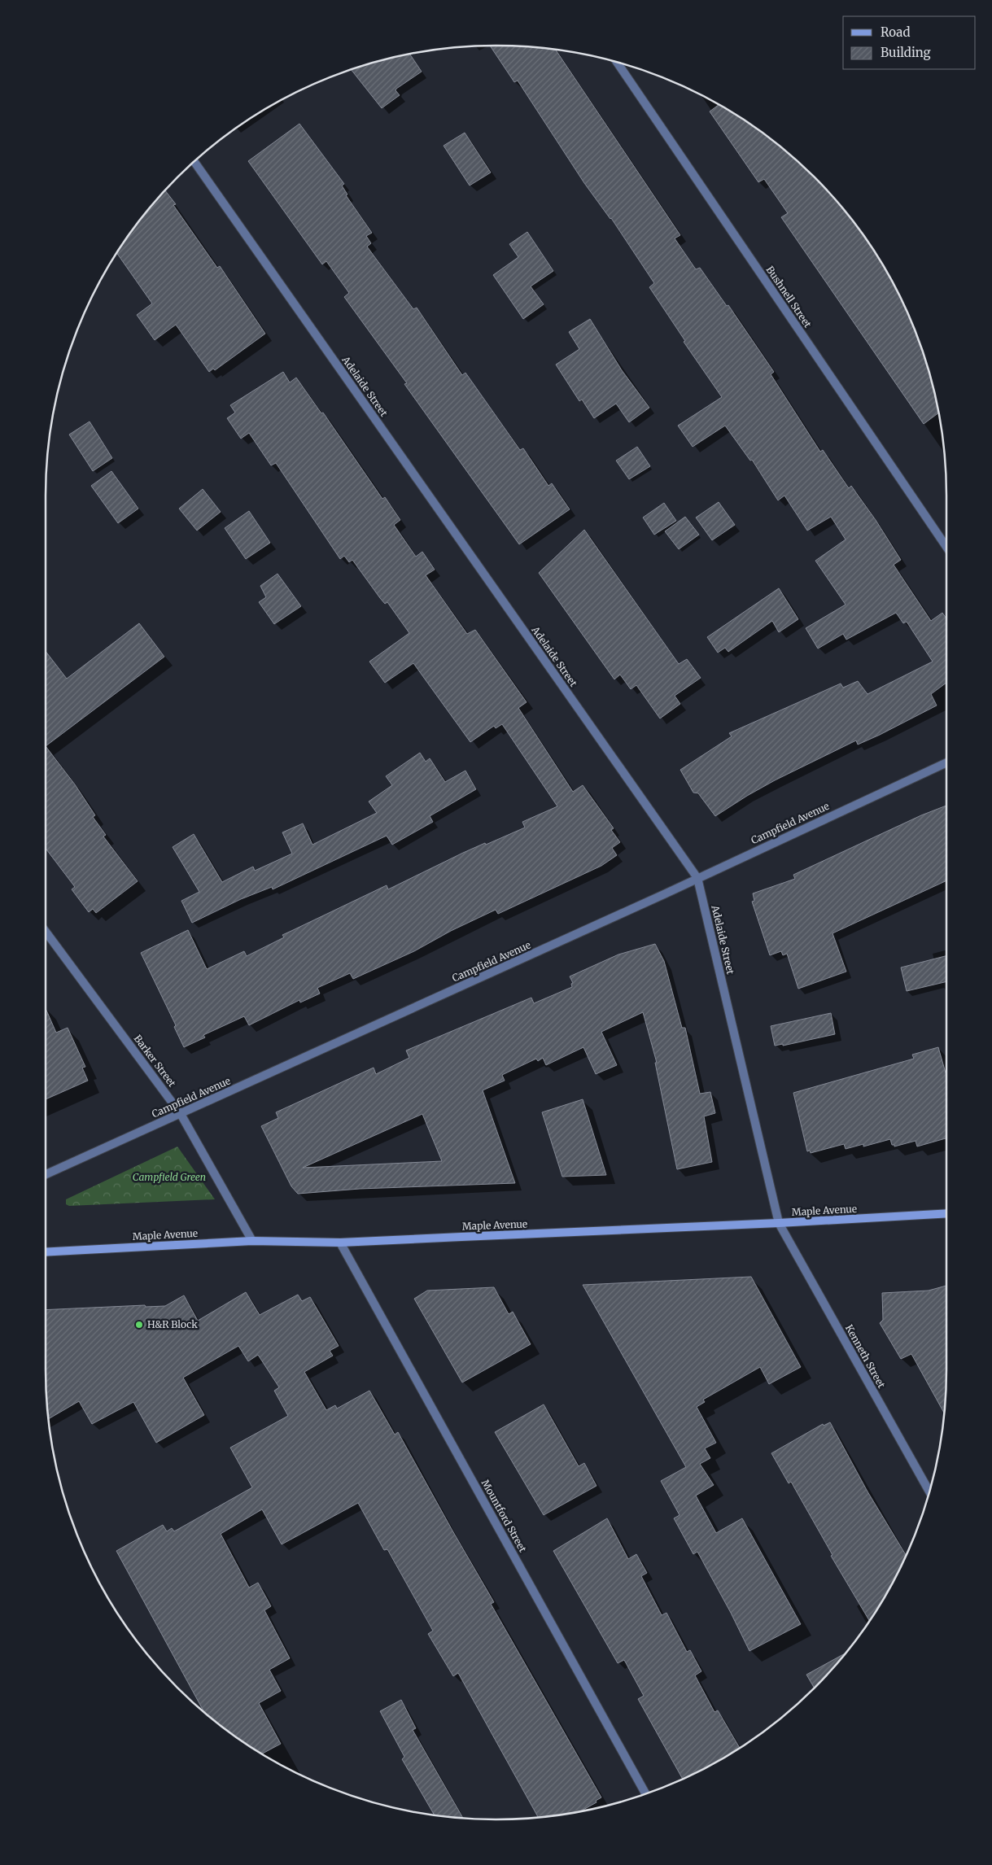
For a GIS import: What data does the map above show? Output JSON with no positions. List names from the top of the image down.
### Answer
{
  "streets": {
    "main road": ["Maple Avenue"],
    "street": [
      "Bushnell Street",
      "Adelaide Street",
      "Campfield Avenue",
      "Barker Street",
      "Kenneth Street",
      "Mountford Street"
    ]
  },
  "crossings": [
    ["Adelaide Street", "Campfield Avenue"],
    ["Adelaide Street", "Maple Avenue"],
    ["Adelaide Street", "Kenneth Street"],
    ["Campfield Avenue", "Barker Street"],
    ["Barker Street", "Maple Avenue"],
    ["Maple Avenue", "Kenneth Street"],
    ["Maple Avenue", "Mountford Street"]
  ],
  "parks": ["Campfield Green"],
  "places": ["H&R Block"],
  "legend": ["Road", "Building"]
}
